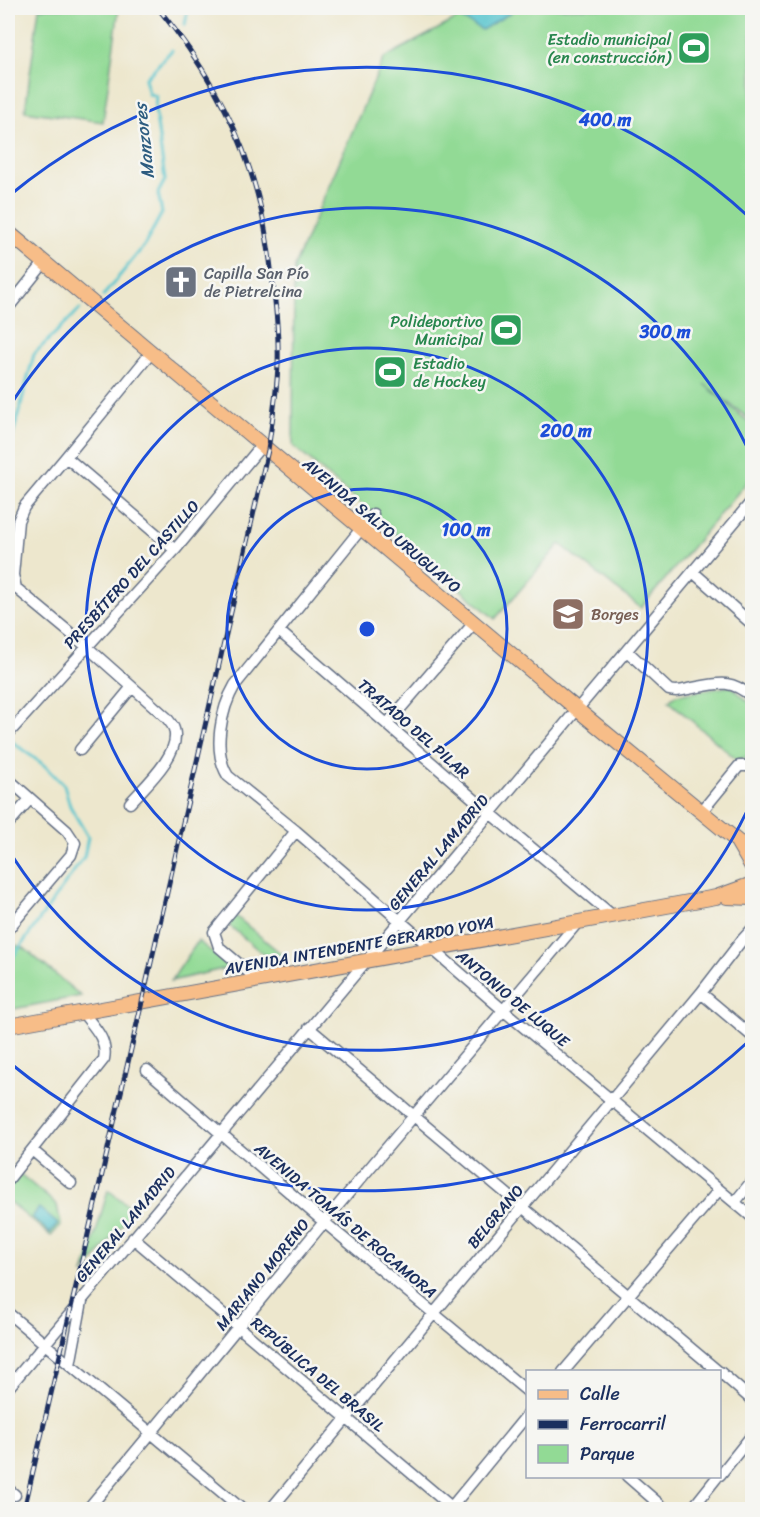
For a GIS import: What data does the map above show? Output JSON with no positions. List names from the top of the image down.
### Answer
{
  "streets": {
    "main road": ["AVENIDA SALTO URUGUAYO", "AVENIDA INTENDENTE GERARDO YOYA"],
    "street": [
      "PRESBÍTERO DEL CASTILLO",
      "TRATADO DEL PILAR",
      "GENERAL LAMADRID",
      "ANTONIO DE LUQUE",
      "BELGRANO",
      "AVENIDA TOMÁS DE ROCAMORA",
      "MARIANO MORENO",
      "REPÚBLICA DEL BRASIL"
    ]
  },
  "crossings": [
    ["AVENIDA SALTO URUGUAYO", "PRESBÍTERO DEL CASTILLO"],
    ["AVENIDA SALTO URUGUAYO", "GENERAL LAMADRID"],
    ["TRATADO DEL PILAR", "GENERAL LAMADRID"],
    ["TRATADO DEL PILAR", "AVENIDA INTENDENTE GERARDO YOYA"],
    ["TRATADO DEL PILAR", "ANTONIO DE LUQUE"],
    ["GENERAL LAMADRID", "AVENIDA INTENDENTE GERARDO YOYA"],
    ["GENERAL LAMADRID", "ANTONIO DE LUQUE"],
    ["GENERAL LAMADRID", "AVENIDA TOMÁS DE ROCAMORA"],
    ["GENERAL LAMADRID", "REPÚBLICA DEL BRASIL"],
    ["AVENIDA INTENDENTE GERARDO YOYA", "ANTONIO DE LUQUE"],
    ["AVENIDA INTENDENTE GERARDO YOYA", "MARIANO MORENO"],
    ["ANTONIO DE LUQUE", "BELGRANO"],
    ["ANTONIO DE LUQUE", "MARIANO MORENO"],
    ["BELGRANO", "AVENIDA TOMÁS DE ROCAMORA"],
    ["BELGRANO", "REPÚBLICA DEL BRASIL"],
    ["AVENIDA TOMÁS DE ROCAMORA", "MARIANO MORENO"],
    ["MARIANO MORENO", "REPÚBLICA DEL BRASIL"]
  ],
  "water": ["Manzores"],
  "places": {
    "sports": ["Estadio municipal (en construcción)", "Polideportivo Municipal", "Estadio de Hockey"],
    "church": ["Capilla San Pío de Pietrelcina"],
    "school or university": ["Borges"]
  },
  "legend": ["Calle", "Ferrocarril", "Parque"],
  "rings": [
    "400 m",
    "300 m",
    "200 m",
    "100 m"
  ]
}
